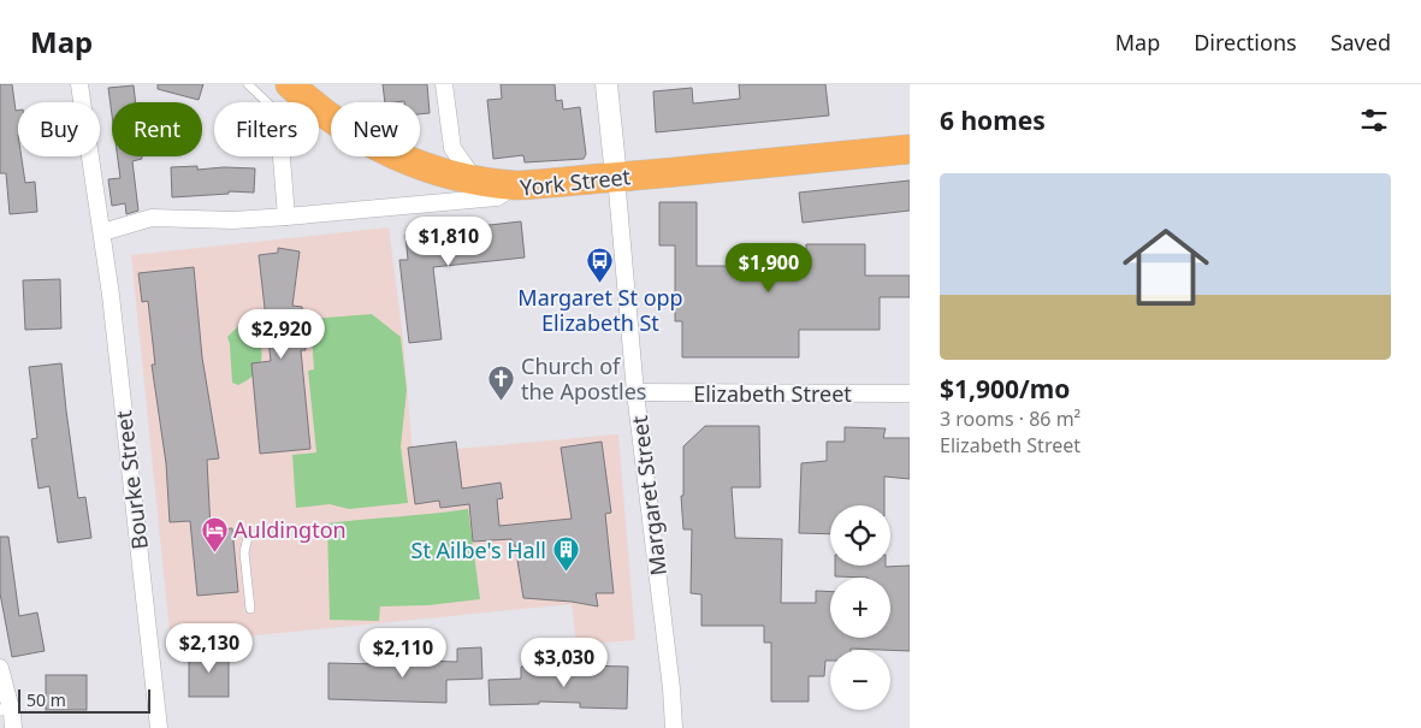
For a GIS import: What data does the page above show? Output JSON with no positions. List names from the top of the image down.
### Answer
{
  "streets": {
    "highway": ["York Street"],
    "street": ["Elizabeth Street", "Bourke Street", "Margaret Street"]
  },
  "crossings": [
    ["York Street", "Bourke Street"],
    ["York Street", "Margaret Street"],
    ["Elizabeth Street", "Margaret Street"]
  ],
  "places": {
    "bus stop": ["Margaret St opp Elizabeth St"],
    "church": ["Church of the Apostles"],
    "hotel": ["Auldington"],
    "building": ["St Ailbe's Hall"]
  },
  "scale_bar": "50 m",
  "page": {
    "header": "Map",
    "nav": ["Map", "Directions", "Saved"],
    "heading": "6 homes",
    "chip": [
      "Buy",
      "Rent",
      "Filters",
      "New"
    ],
    "list": [
      {
        "name": "$1,900/mo",
        "note": "3 rooms · 86 m² · Elizabeth Street"
      }
    ],
    "price": [
      "$1,810",
      "$1,900",
      "$2,920",
      "$2,130",
      "$2,110",
      "$3,030"
    ],
    "map_buttons": ["+", "−"],
    "scale": "50 m"
  }
}
